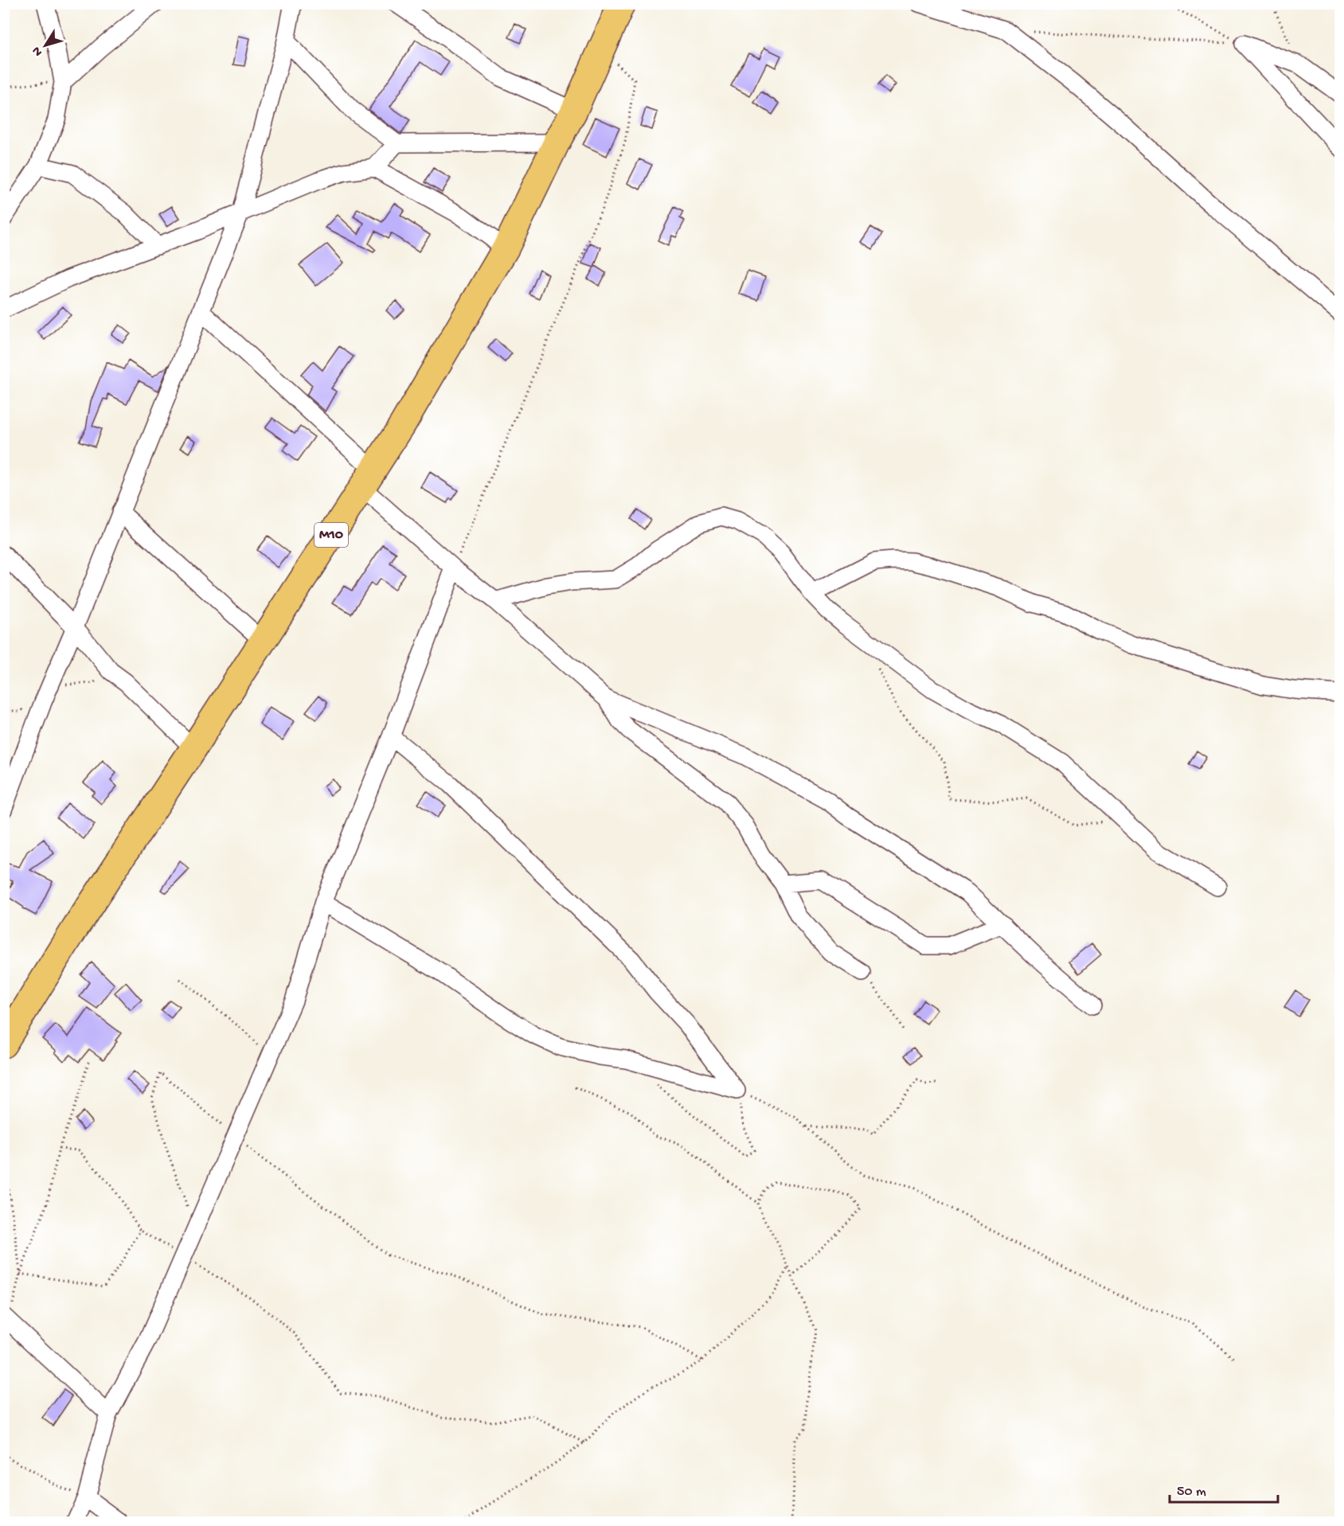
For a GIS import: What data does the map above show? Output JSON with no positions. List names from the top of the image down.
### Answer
{
  "streets": {
    "main road": ["M10"]
  },
  "scale_bar": "50 m",
  "north": "bottom left"
}
